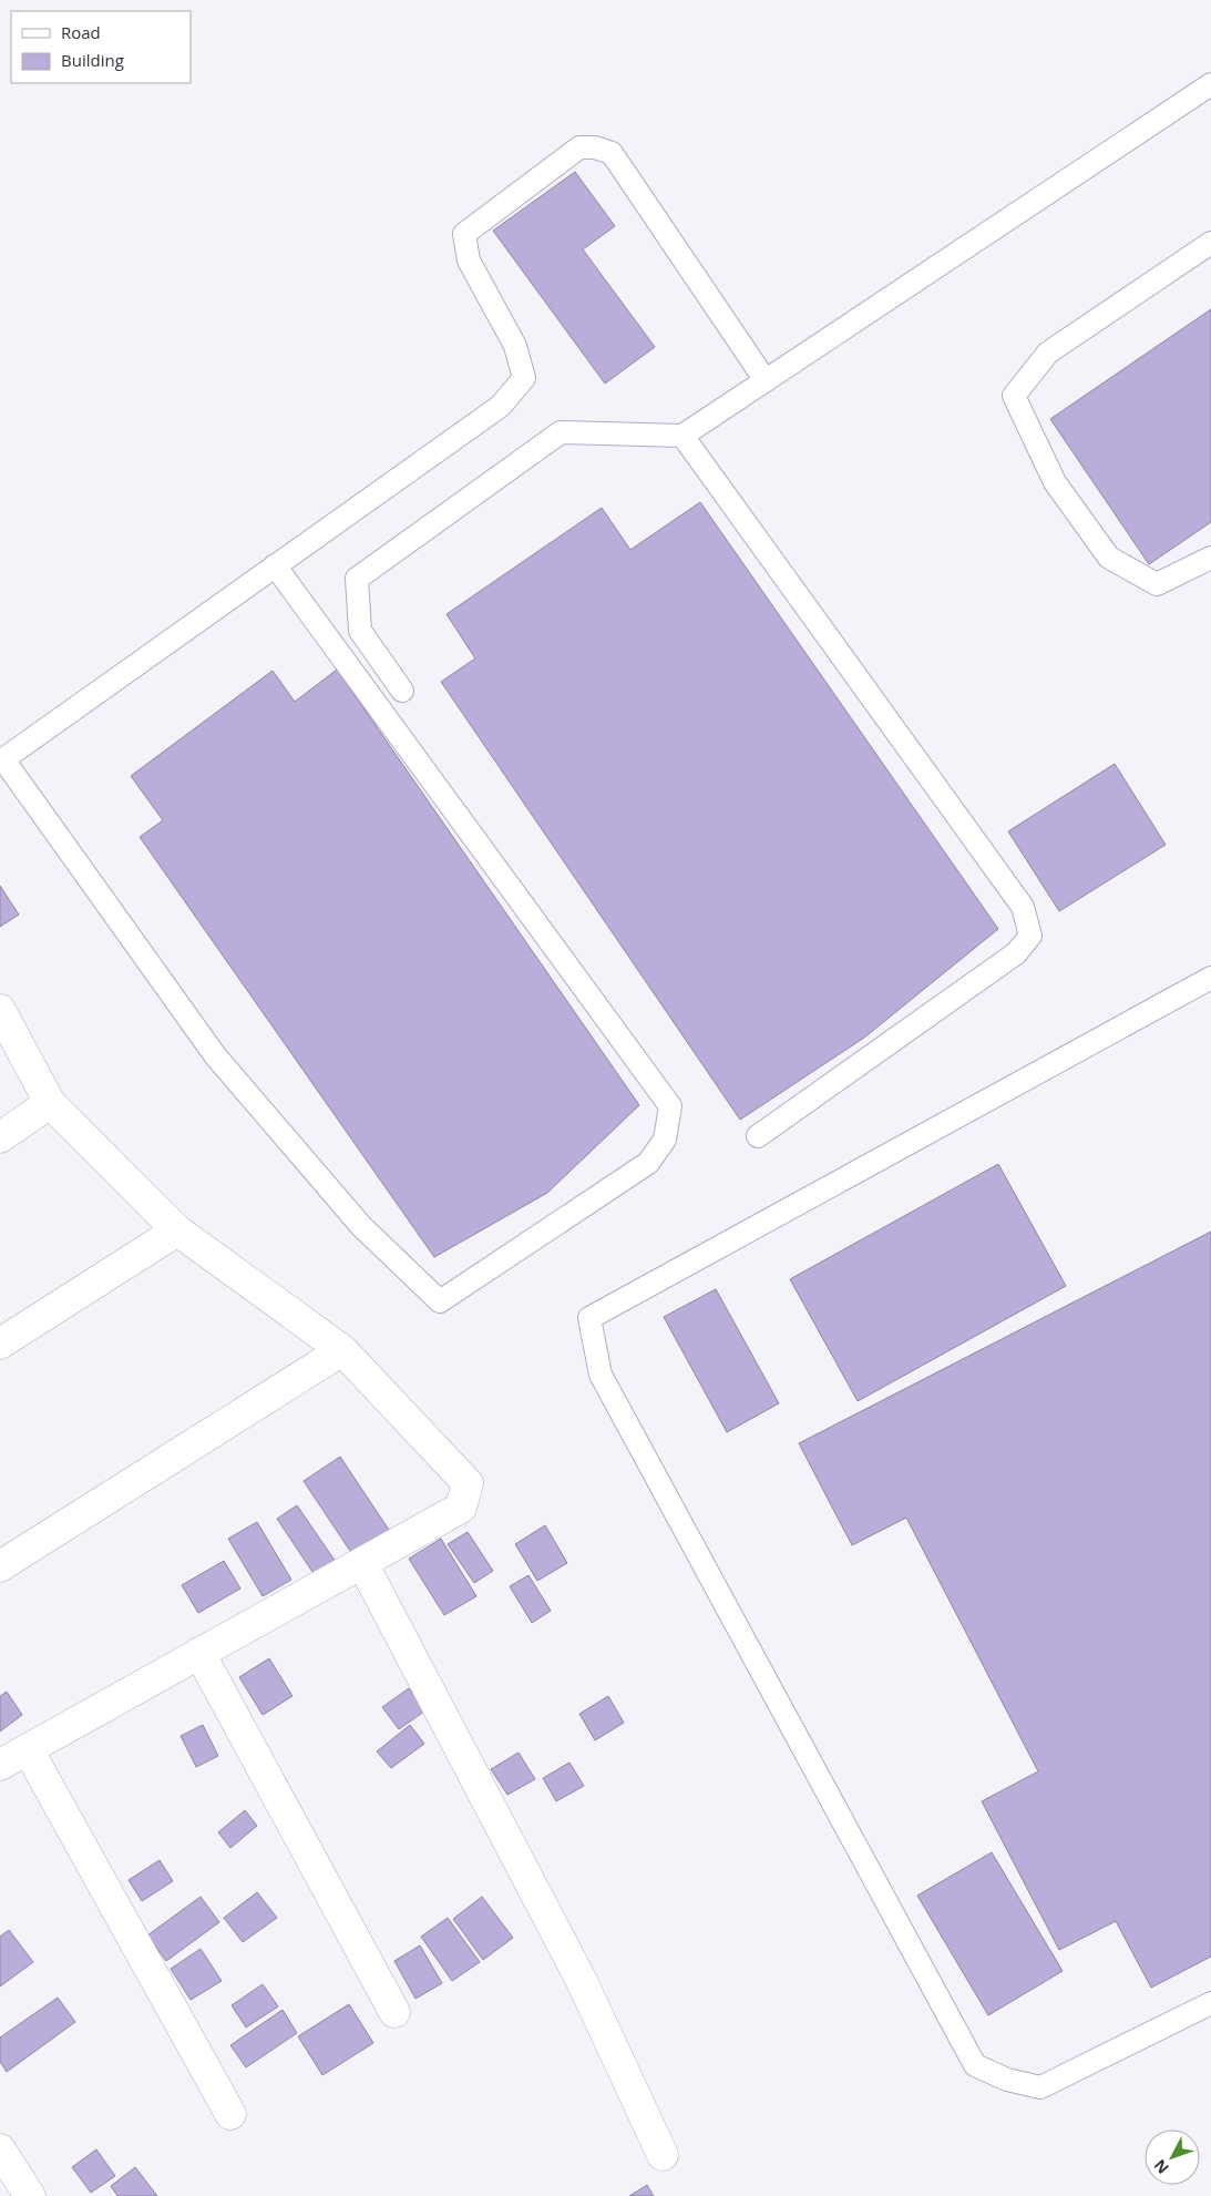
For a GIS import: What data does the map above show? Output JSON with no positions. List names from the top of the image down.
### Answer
{
  "legend": ["Road", "Building"],
  "north": "bottom left"
}
